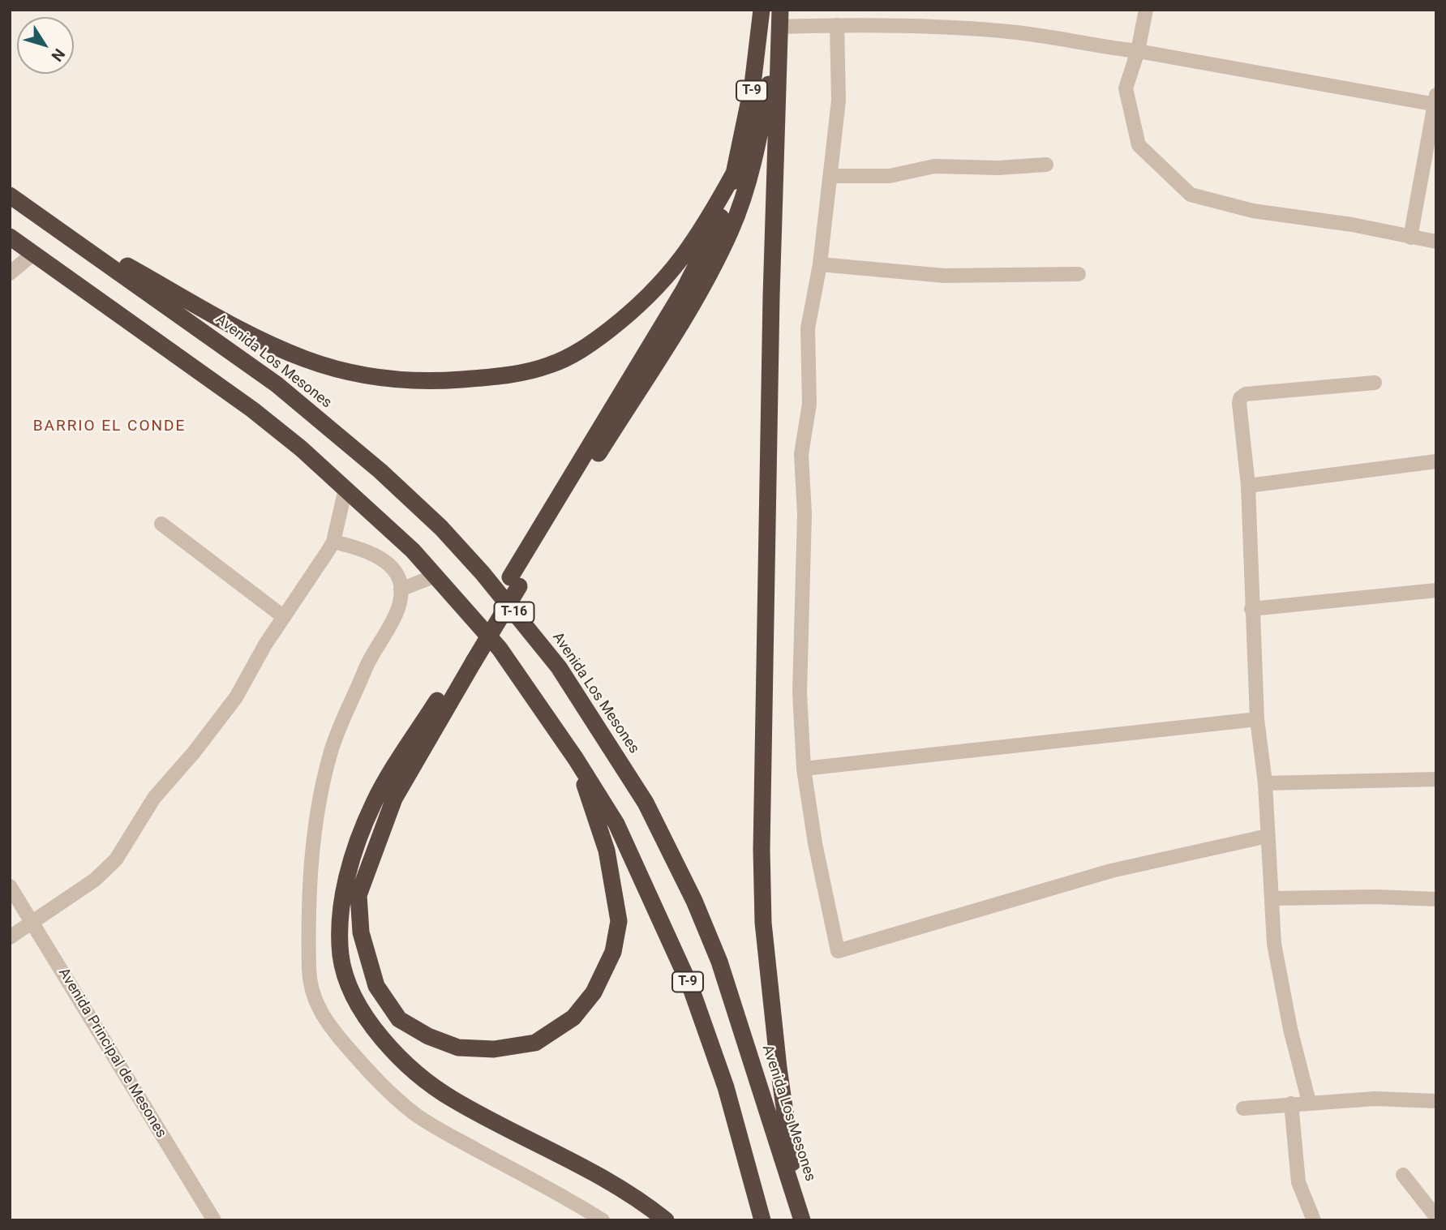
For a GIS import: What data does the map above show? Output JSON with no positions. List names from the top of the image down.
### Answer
{
  "streets": {
    "highway": ["T-9", "Avenida Los Mesones", "T-16"],
    "street": ["Avenida Principal de Mesones"]
  },
  "crossings": [
    ["T-9", "T-16"]
  ],
  "districts": ["BARRIO EL CONDE"],
  "north": "bottom right"
}
